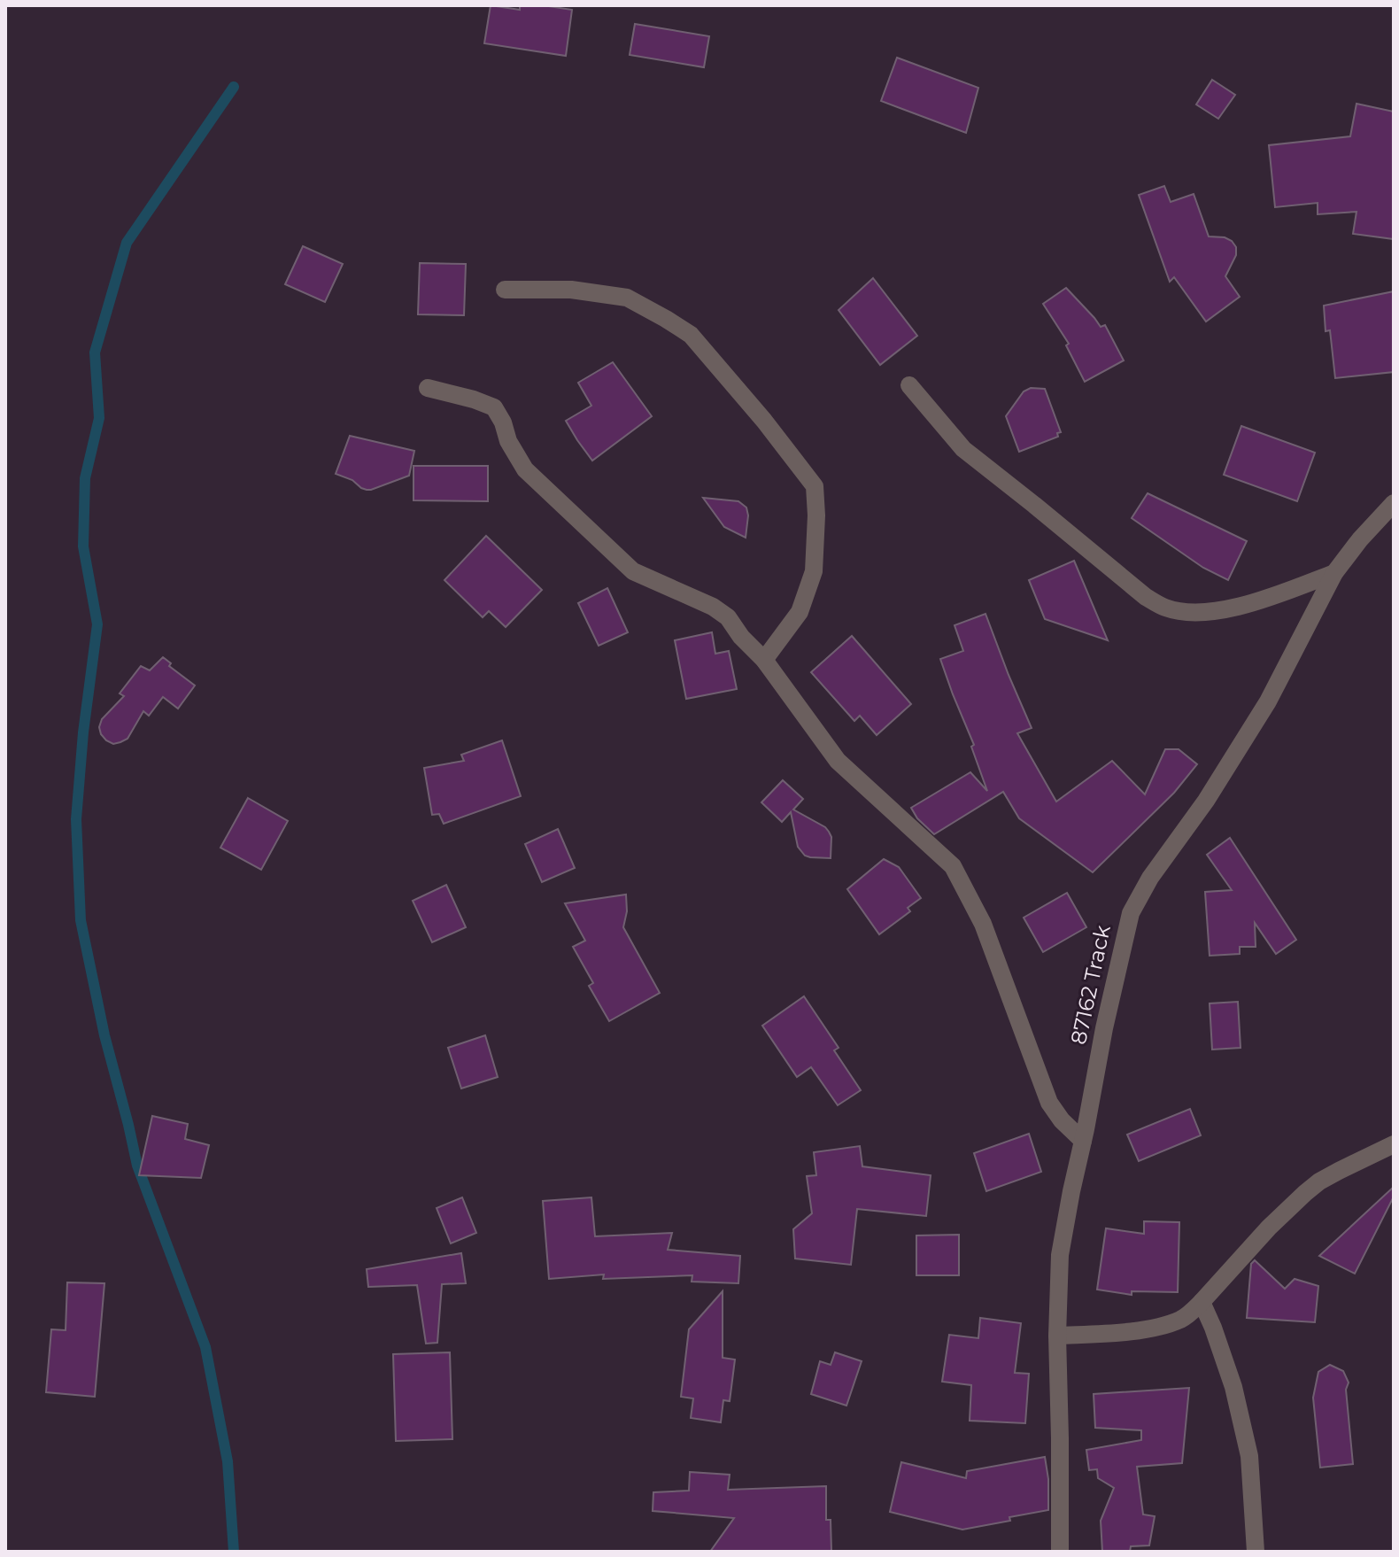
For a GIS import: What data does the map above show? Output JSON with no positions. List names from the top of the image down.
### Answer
{
  "streets": {
    "street": ["87162 Track"]
  }
}
